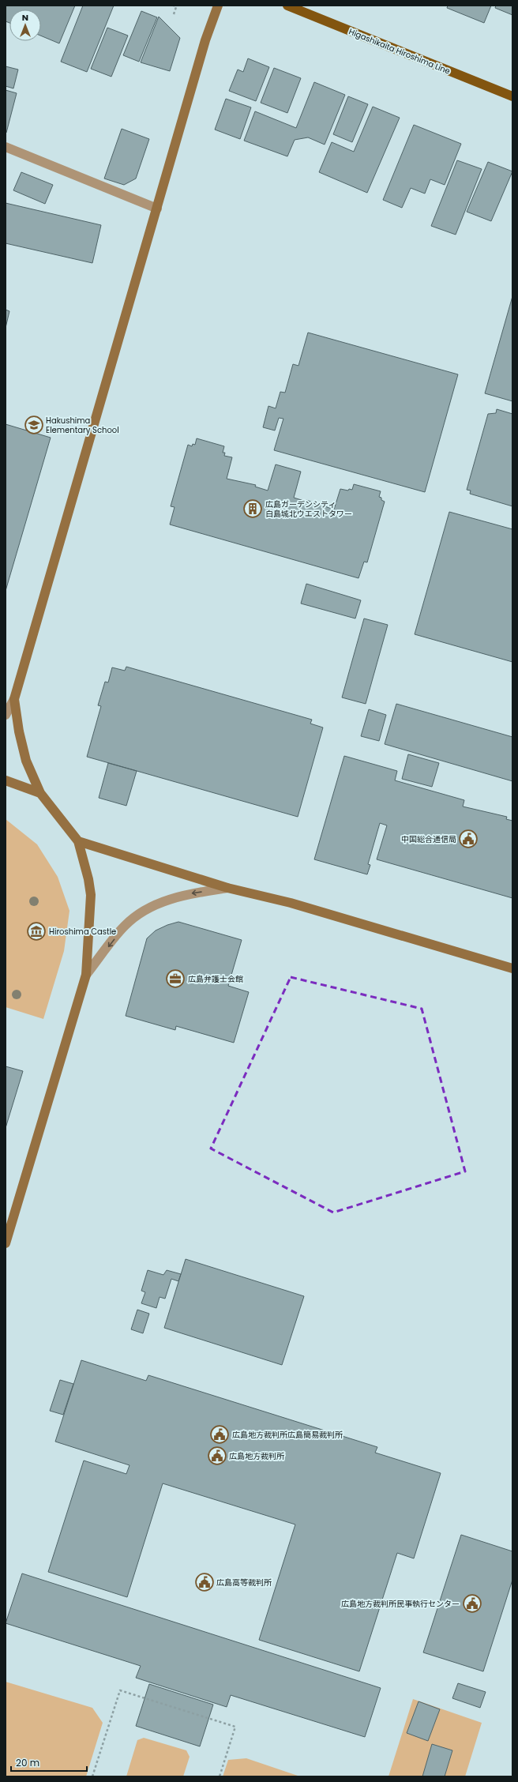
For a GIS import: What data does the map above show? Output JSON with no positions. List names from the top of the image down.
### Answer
{
  "streets": {
    "main road": ["Higashikaita Hiroshima Line"]
  },
  "places": {
    "school or university": ["Hakushima Elementary School"],
    "building": ["広島ガーデンシティ 白島城北ウエストタワー"],
    "public building": [
      "中国総合通信局",
      "広島地方裁判所広島簡易裁判所",
      "広島地方裁判所",
      "広島高等裁判所",
      "広島地方裁判所民事執行センター"
    ],
    "museum": ["Hiroshima Castle"],
    "office": ["広島弁護士会館"]
  },
  "scale_bar": "20 m",
  "north": "top"
}
